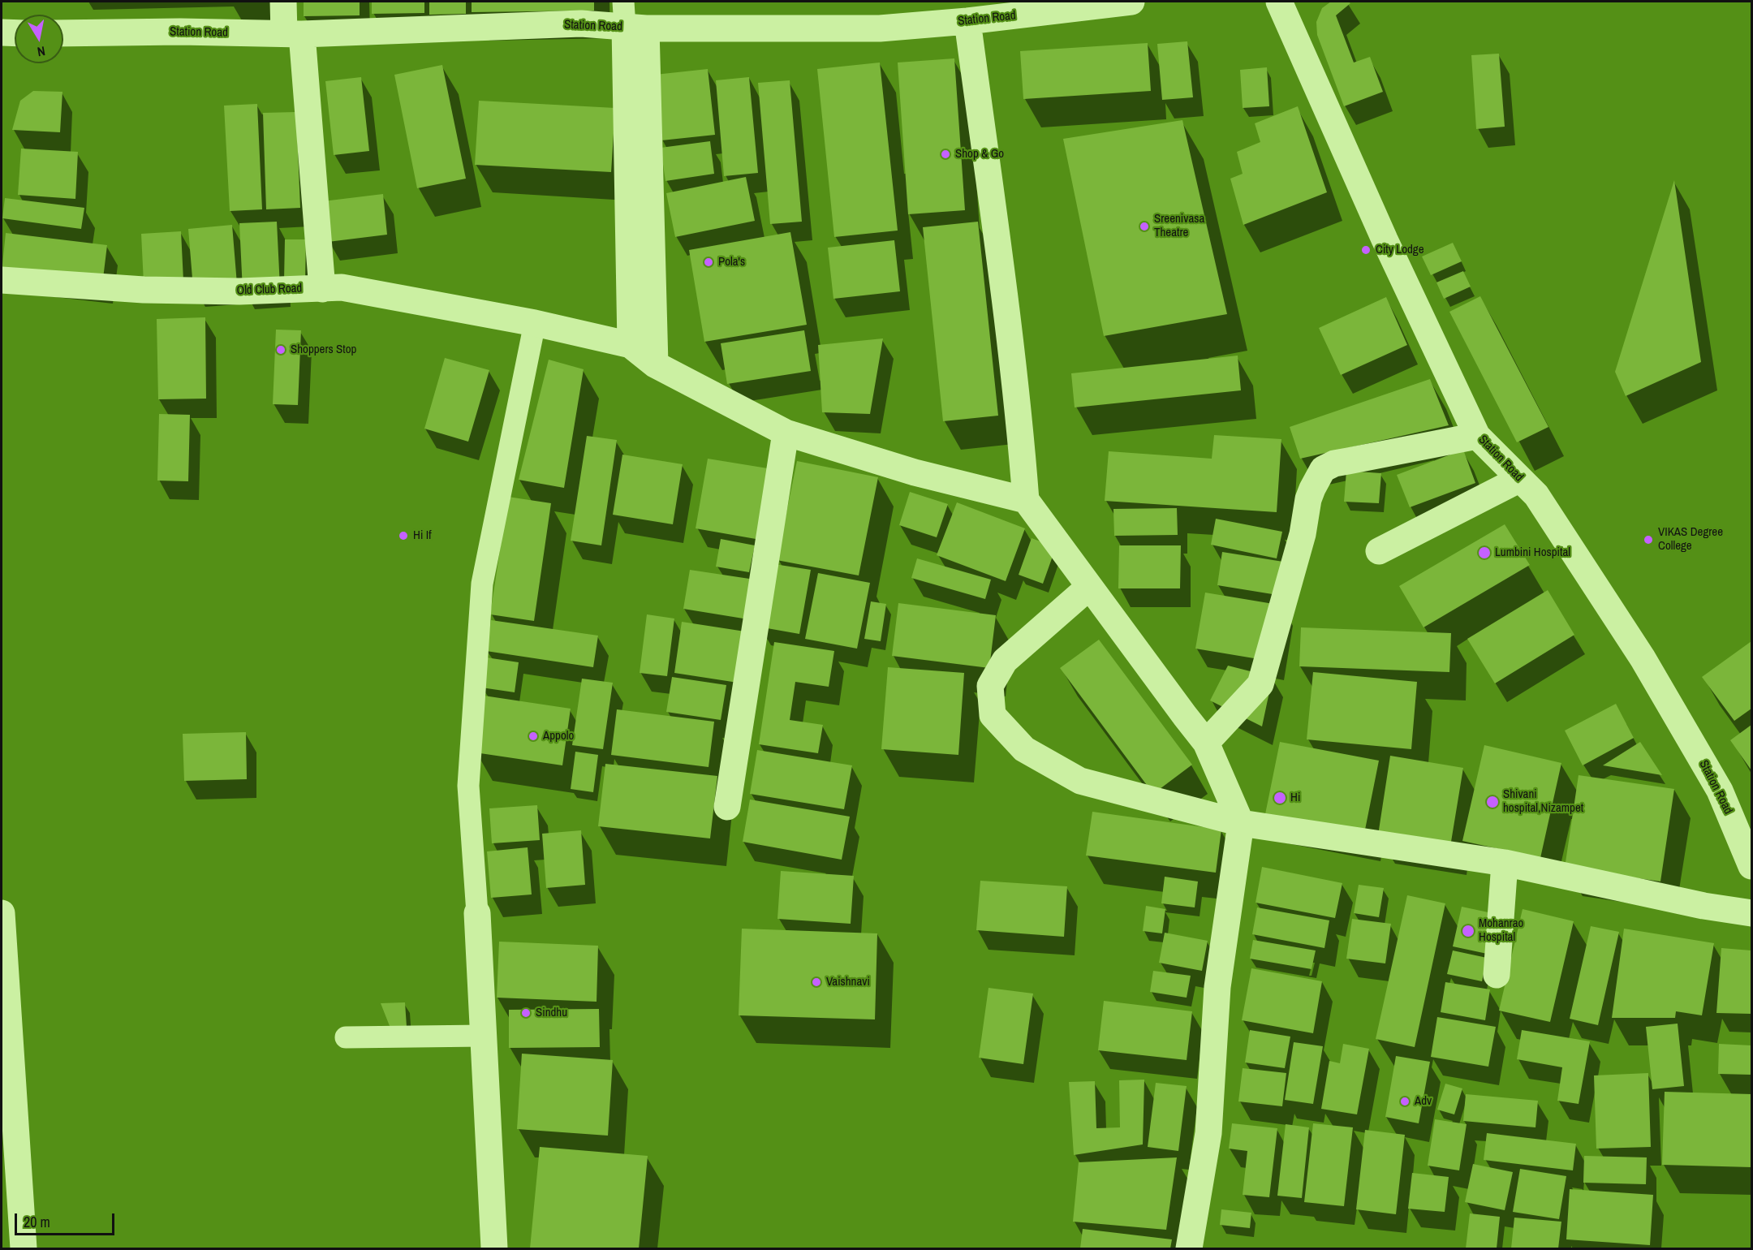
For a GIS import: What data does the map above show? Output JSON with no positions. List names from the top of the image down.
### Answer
{
  "streets": {
    "street": ["Station Road", "Old Club Road"]
  },
  "places": [
    "Shop & Go",
    "Sreenivasa Theatre",
    "City Lodge",
    "Pola's",
    "Shoppers Stop",
    "Hi If",
    "VIKAS Degree College",
    "Lumbini Hospital",
    "Appolo",
    "Hi",
    "Shivani hospital,Nizampet",
    "Mohanrao Hospital",
    "Vaishnavi",
    "Sindhu",
    "Adv"
  ],
  "scale_bar": "20 m",
  "north": "bottom"
}
